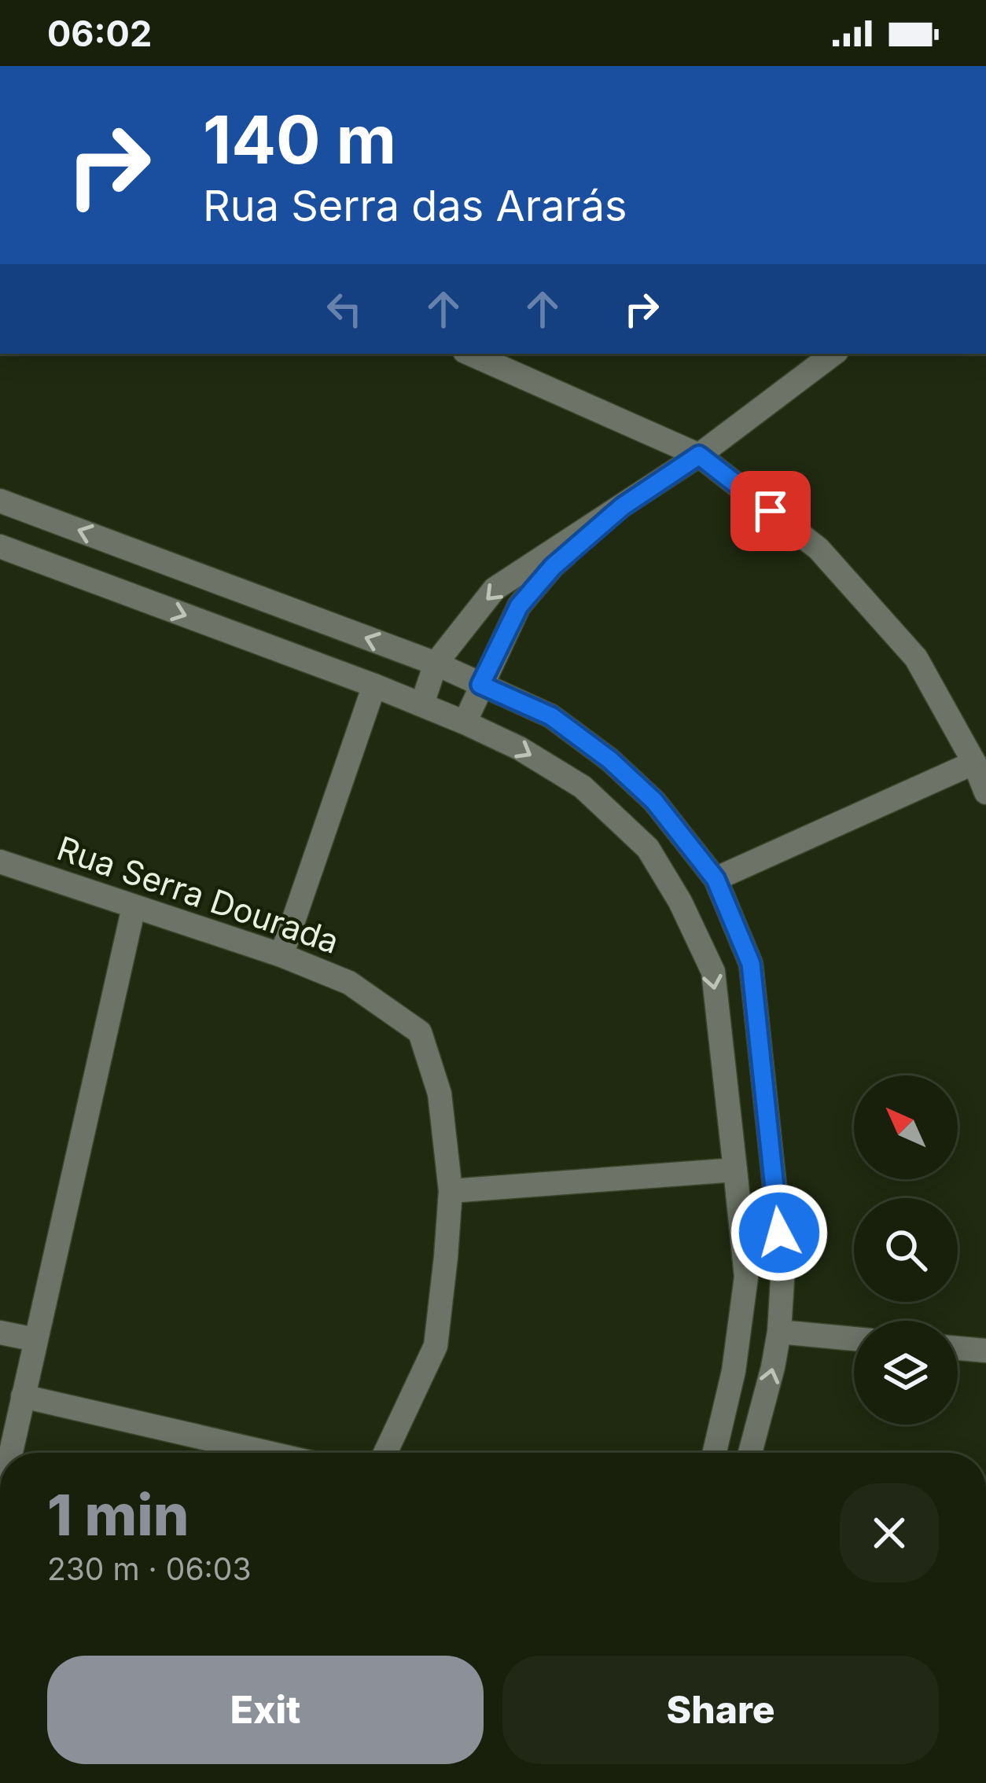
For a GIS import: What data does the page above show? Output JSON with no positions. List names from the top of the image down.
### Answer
{
  "streets": {
    "street": ["Rua Serra Dourada"]
  },
  "north": "top left",
  "page": {
    "status": "06:02",
    "turn": ["140 m", "Rua Serra das Ararás"],
    "heading": ["1 min", "230 m · 06:03"],
    "buttons": ["Exit", "Share"]
  }
}
